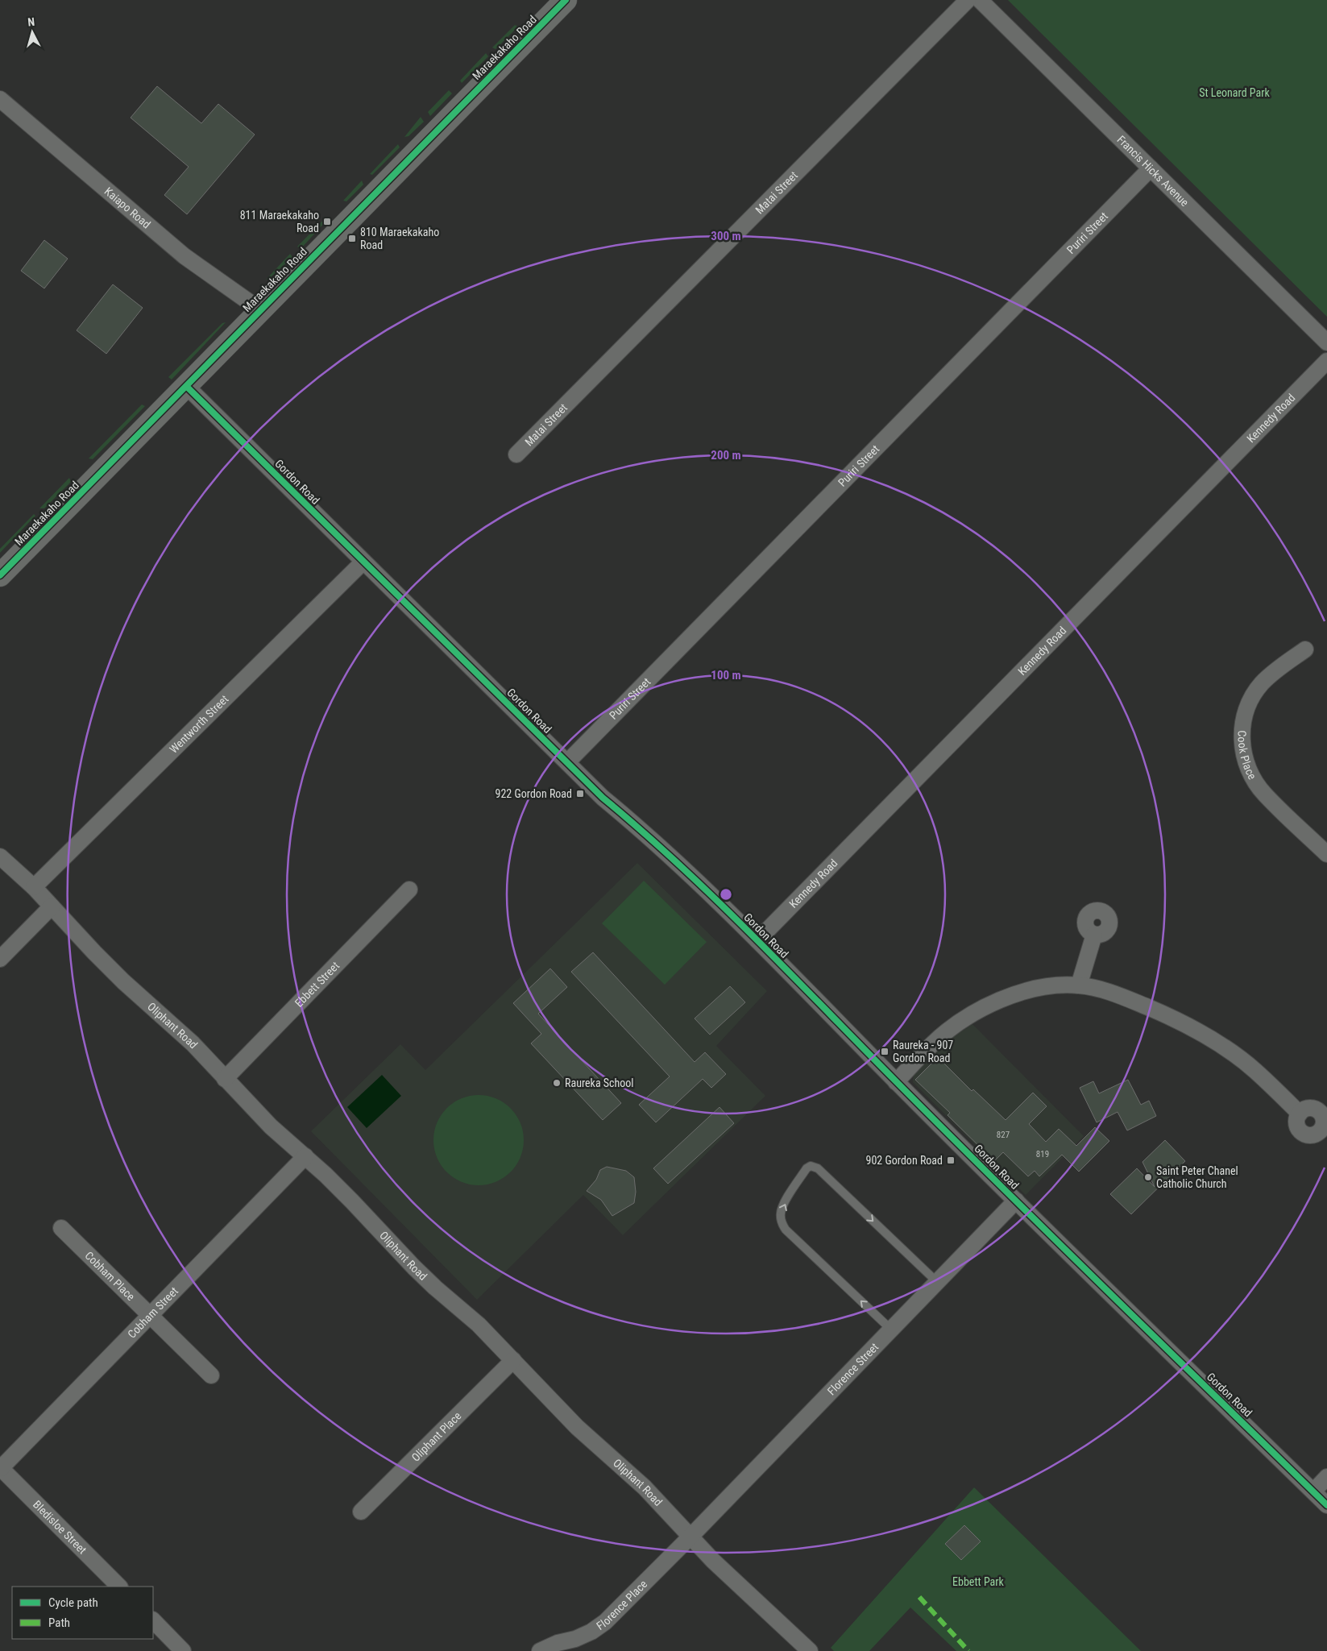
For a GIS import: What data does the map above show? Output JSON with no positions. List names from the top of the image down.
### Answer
{
  "streets": {
    "main road": ["Maraekakaho Road"],
    "street": [
      "Francis Hicks Avenue",
      "Matai Street",
      "Kaiapo Road",
      "Puriri Street",
      "Kennedy Road",
      "Gordon Road",
      "Wentworth Street",
      "Cook Place",
      "Ebbett Street",
      "Oliphant Road",
      "Cobham Place",
      "Cobham Street",
      "Florence Street",
      "Oliphant Place",
      "Bledisloe Street",
      "Florence Place"
    ]
  },
  "crossings": [
    ["Maraekakaho Road", "Kaiapo Road"],
    ["Maraekakaho Road", "Gordon Road"],
    ["Francis Hicks Avenue", "Puriri Street"],
    ["Puriri Street", "Gordon Road"],
    ["Kennedy Road", "Gordon Road"],
    ["Gordon Road", "Wentworth Street"],
    ["Gordon Road", "Florence Street"],
    ["Wentworth Street", "Oliphant Road"],
    ["Ebbett Street", "Oliphant Road"],
    ["Oliphant Road", "Cobham Street"],
    ["Oliphant Road", "Florence Street"],
    ["Oliphant Road", "Oliphant Place"],
    ["Oliphant Road", "Florence Place"],
    ["Cobham Place", "Cobham Street"],
    ["Cobham Street", "Bledisloe Street"],
    ["Florence Street", "Florence Place"]
  ],
  "parks": ["St Leonard Park", "Ebbett Park"],
  "places": {
    "transit": [
      "811 Maraekakaho Road",
      "810 Maraekakaho Road",
      "922 Gordon Road",
      "Raureka - 907 Gordon Road",
      "902 Gordon Road"
    ],
    "other": ["Raureka School", "Saint Peter Chanel Catholic Church"]
  },
  "house_numbers": ["827", "819"],
  "legend": ["Cycle path", "Path"],
  "north": "top",
  "rings": ["300 m", "200 m", "100 m"]
}
